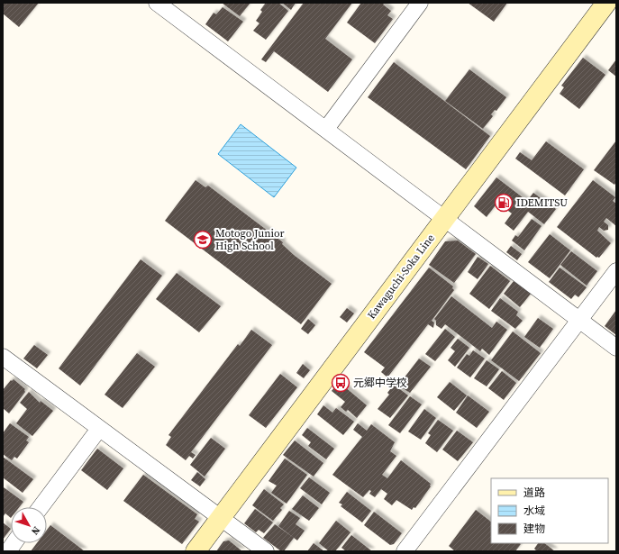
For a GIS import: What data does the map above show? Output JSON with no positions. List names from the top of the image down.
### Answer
{
  "streets": {
    "main road": ["Kawaguchi-Soka Line"]
  },
  "places": {
    "fuel station": ["IDEMITSU"],
    "school or university": ["Motogo Junior High School"],
    "bus stop": ["元郷中学校"]
  },
  "legend": ["道路", "水域", "建物"],
  "north": "bottom right"
}
